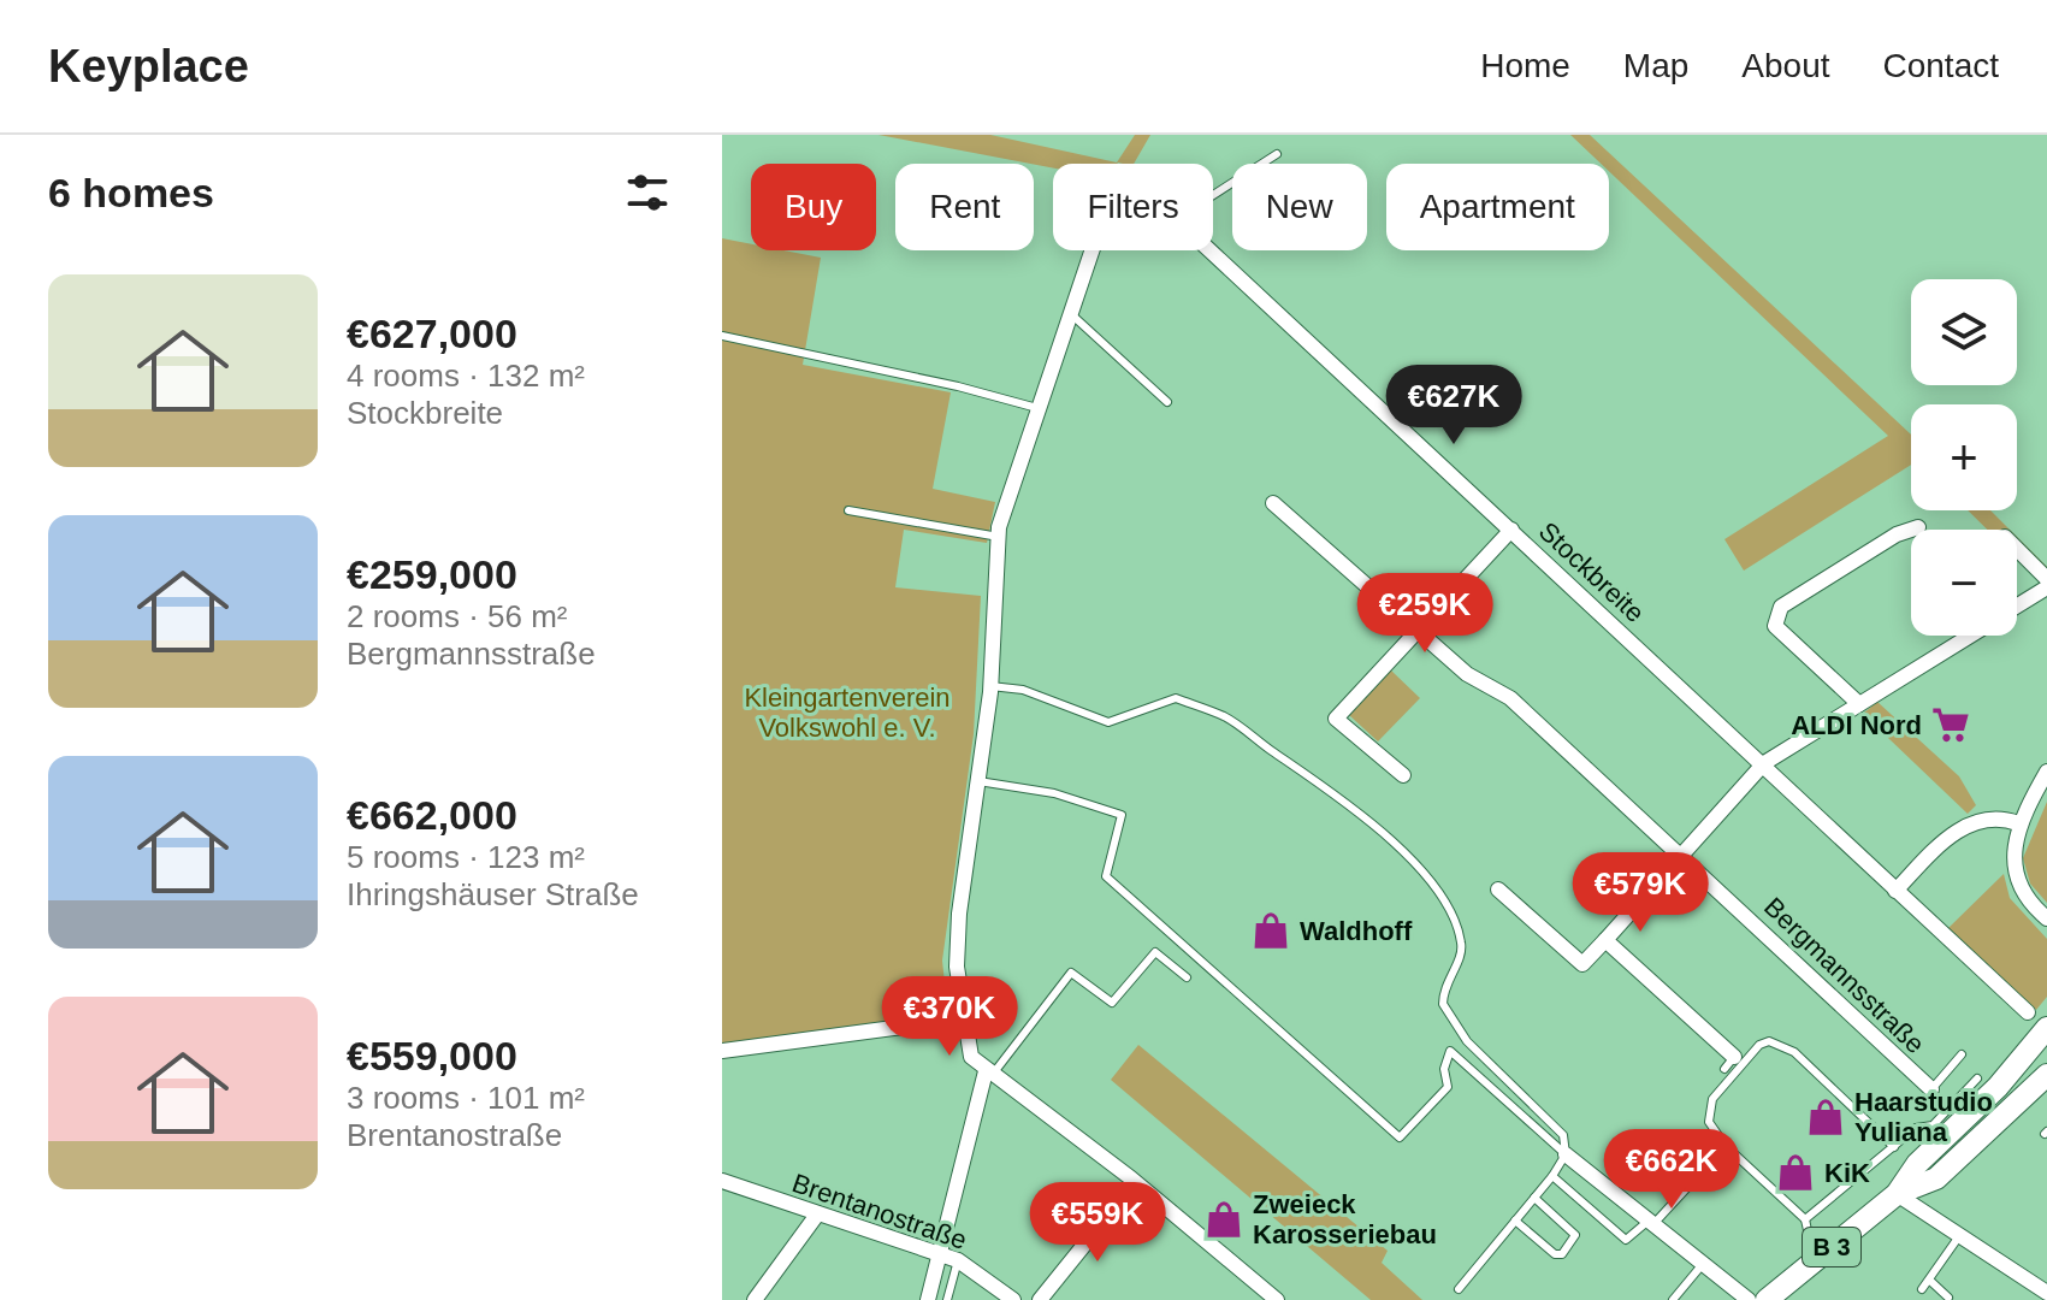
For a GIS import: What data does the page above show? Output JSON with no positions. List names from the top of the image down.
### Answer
{
  "streets": {
    "main road": ["B 3"],
    "street": ["Stockbreite", "Bergmannsstraße", "Brentanostraße"]
  },
  "parks": ["Kleingartenverein Volkswohl e. V."],
  "places": {
    "supermarket": ["ALDI Nord"],
    "shop": [
      "Waldhoff",
      "Haarstudio Yuliana",
      "KiK",
      "Zweieck Karosseriebau"
    ]
  },
  "page": {
    "header": "Keyplace",
    "nav": [
      "Home",
      "Map",
      "About",
      "Contact"
    ],
    "heading": "6 homes",
    "chip": [
      "Buy",
      "Rent",
      "Filters",
      "New",
      "Apartment"
    ],
    "list": [
      {
        "name": "€627,000",
        "note": "4 rooms · 132 m² · Stockbreite"
      },
      {
        "name": "€259,000",
        "note": "2 rooms · 56 m² · Bergmannsstraße"
      },
      {
        "name": "€662,000",
        "note": "5 rooms · 123 m² · Ihringshäuser Straße"
      },
      {
        "name": "€559,000",
        "note": "3 rooms · 101 m² · Brentanostraße"
      }
    ],
    "map_buttons": ["+", "−"],
    "price": [
      "€627K",
      "€259K",
      "€579K",
      "€370K",
      "€662K",
      "€559K"
    ]
  }
}
